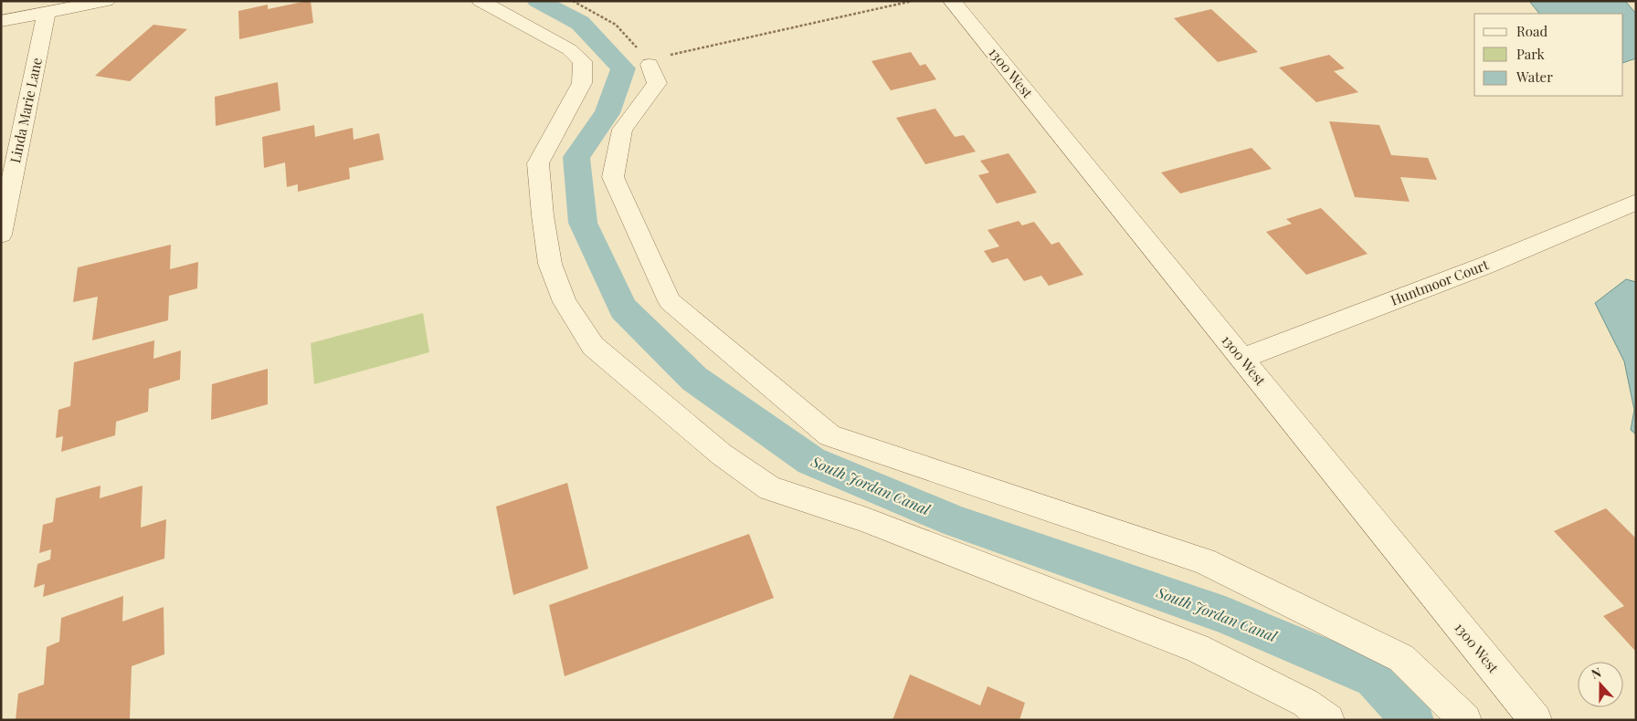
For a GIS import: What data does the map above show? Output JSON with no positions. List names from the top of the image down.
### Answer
{
  "streets": {
    "street": ["1300 West", "Linda Marie Lane", "Huntmoor Court"]
  },
  "crossings": [
    ["1300 West", "Huntmoor Court"]
  ],
  "water": ["South Jordan Canal"],
  "legend": ["Road", "Park", "Water"],
  "north": "top"
}
